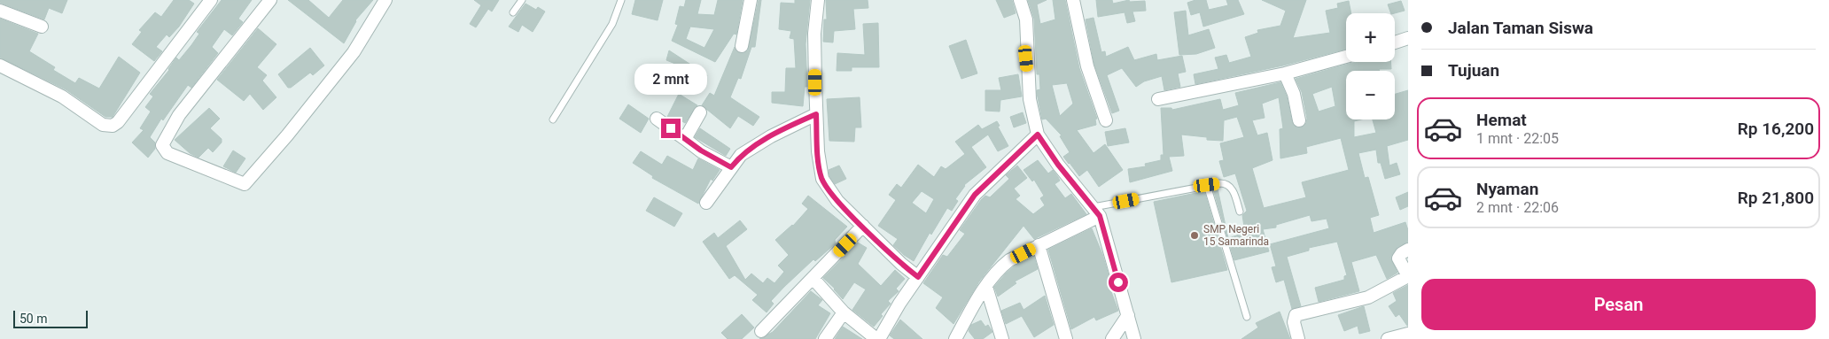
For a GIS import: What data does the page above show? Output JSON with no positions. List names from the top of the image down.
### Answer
{
  "places": ["SMP Negeri 15 Samarinda"],
  "scale_bar": "50 m",
  "page": {
    "banner": ["Jalan Taman Siswa", "Tujuan"],
    "map_buttons": ["+", "−"],
    "bubble": "2 mnt",
    "list": [
      {
        "name": "Hemat",
        "note": "1 mnt · 22:05",
        "value": "Rp 16,200"
      },
      {
        "name": "Nyaman",
        "note": "2 mnt · 22:06",
        "value": "Rp 21,800"
      }
    ],
    "buttons": "Pesan",
    "scale": "50 m"
  }
}
